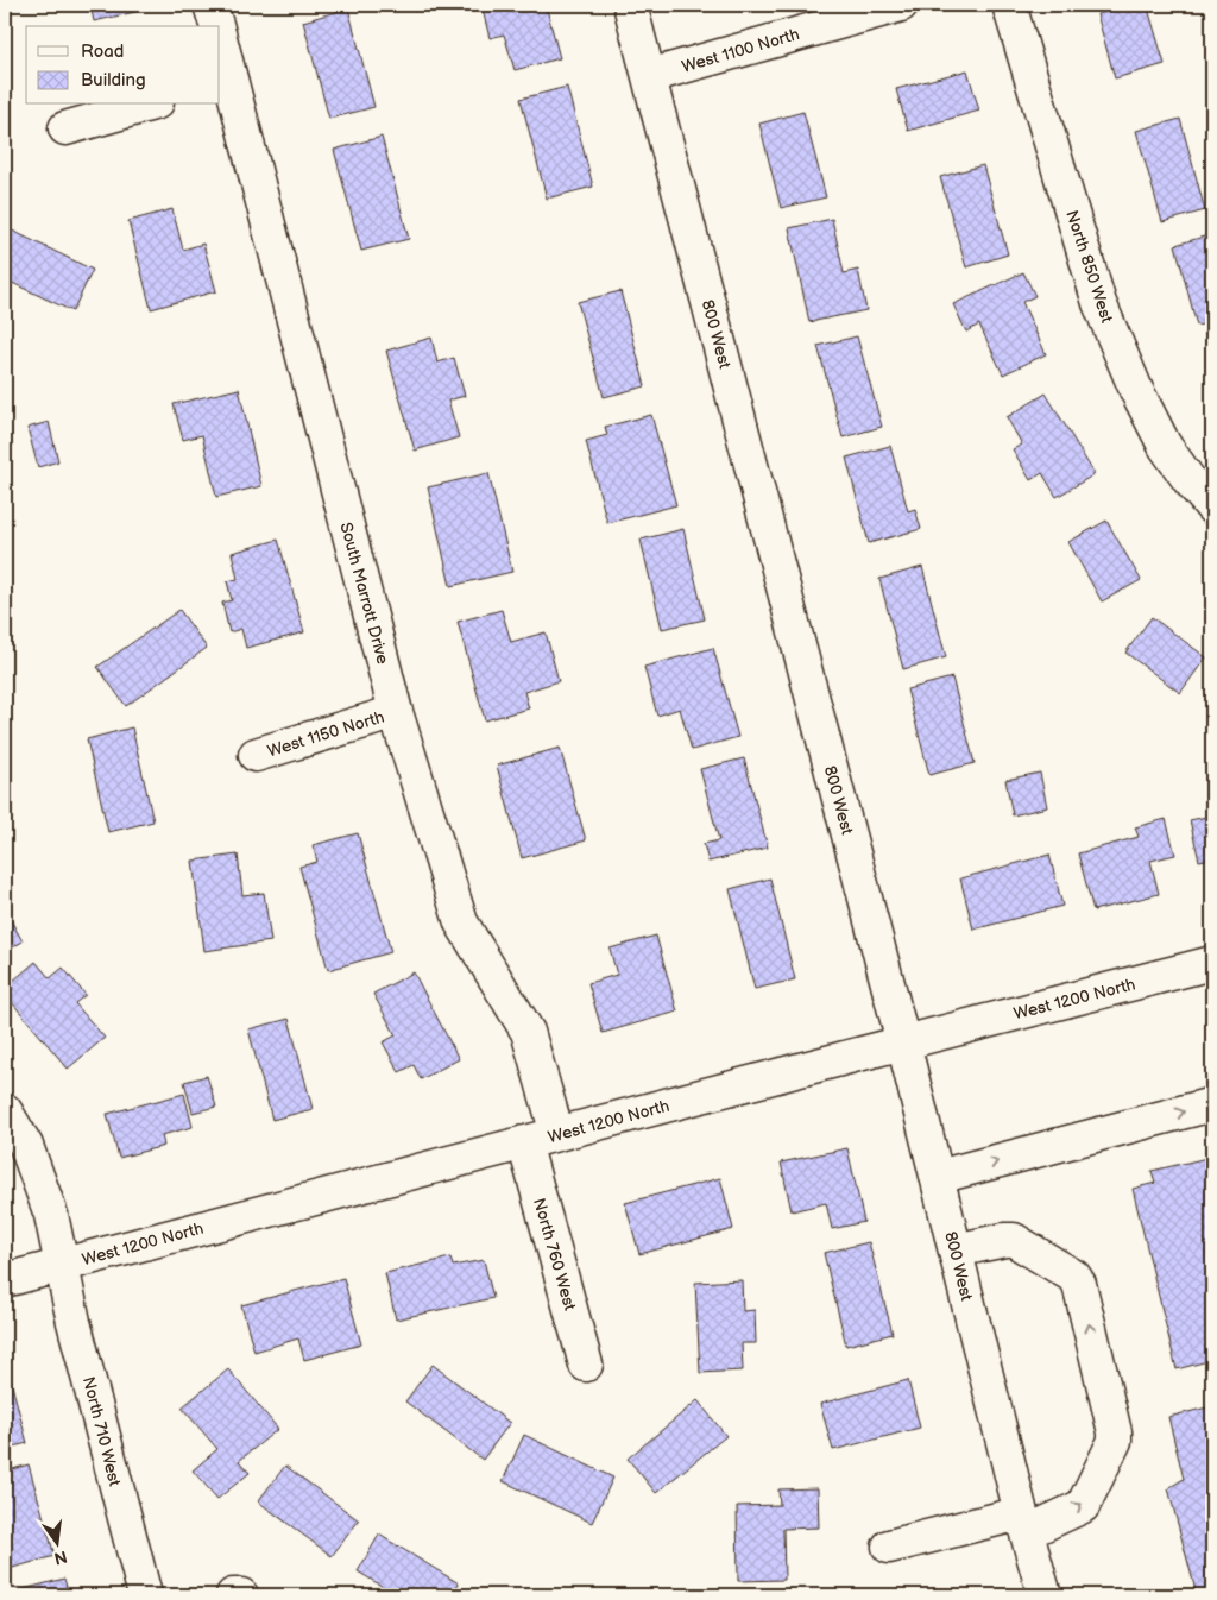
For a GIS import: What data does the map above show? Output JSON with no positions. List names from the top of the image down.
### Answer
{
  "streets": {
    "street": [
      "West 1100 North",
      "North 850 West",
      "800 West",
      "South Marrott Drive",
      "West 1150 North",
      "West 1200 North",
      "North 760 West",
      "North 710 West"
    ]
  },
  "crossings": [
    ["West 1100 North", "800 West"],
    ["800 West", "West 1200 North"],
    ["South Marrott Drive", "West 1150 North"],
    ["South Marrott Drive", "West 1200 North"],
    ["West 1200 North", "North 760 West"],
    ["West 1200 North", "North 710 West"]
  ],
  "legend": ["Road", "Building"],
  "north": "bottom"
}
